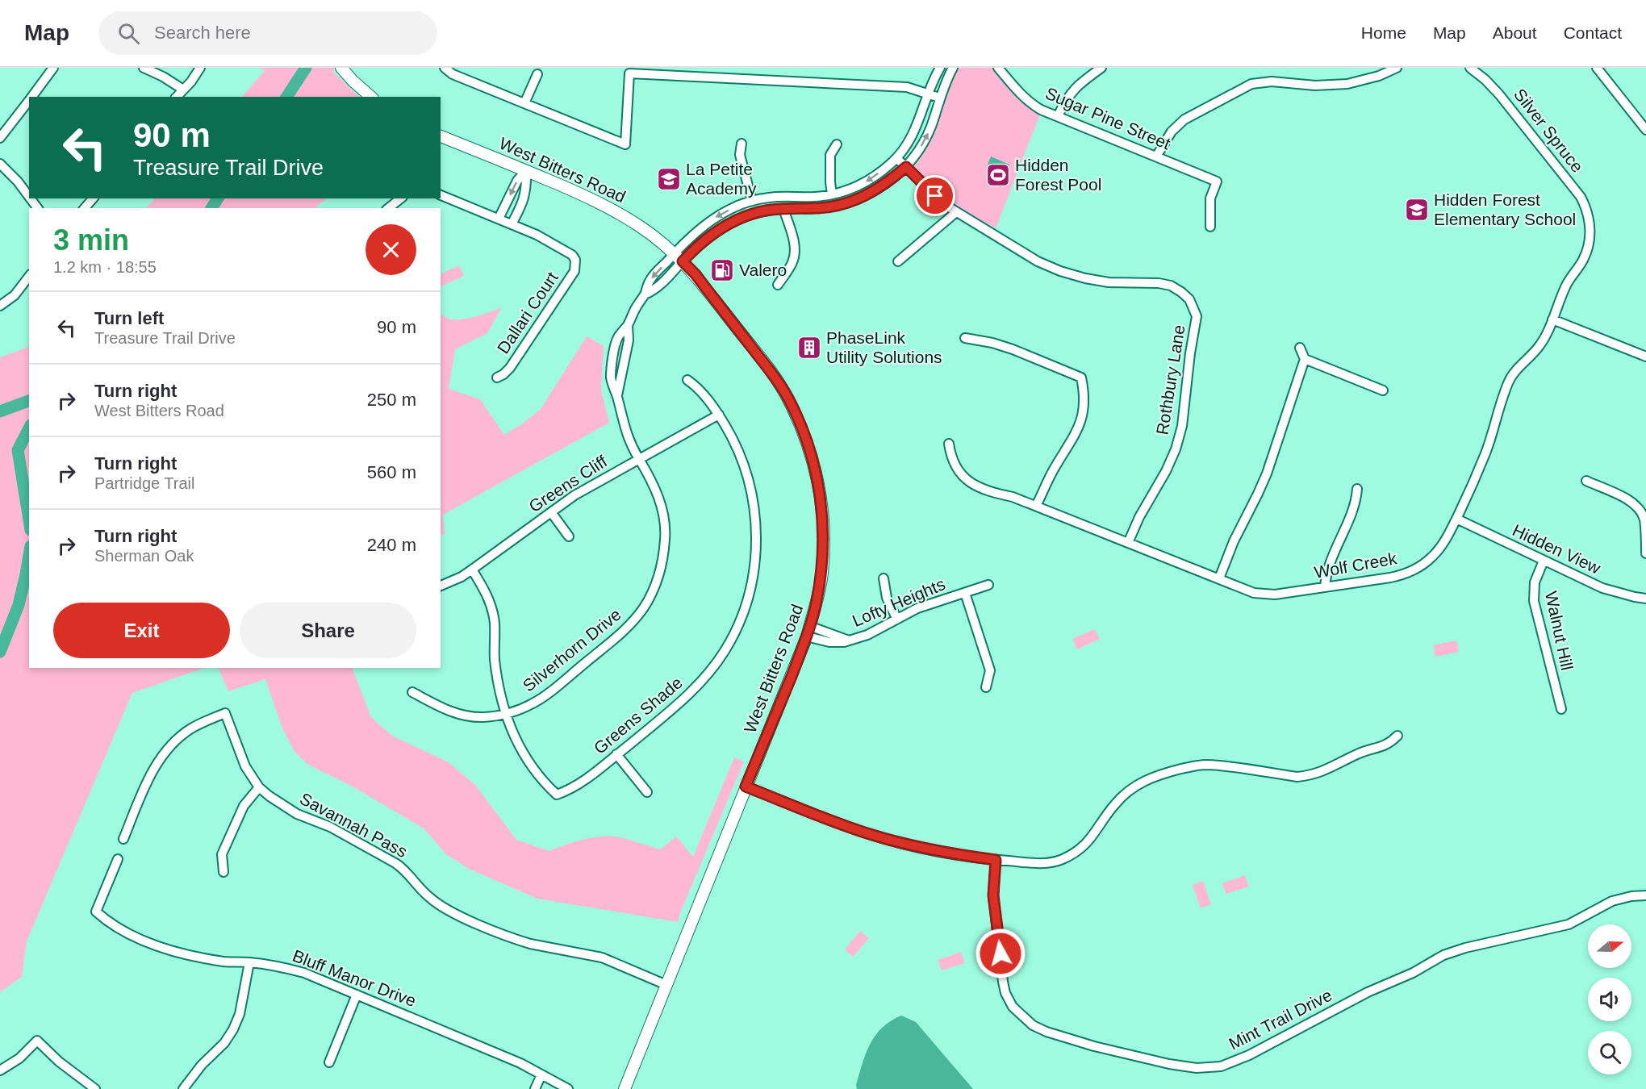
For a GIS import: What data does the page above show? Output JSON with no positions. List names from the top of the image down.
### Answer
{
  "streets": {
    "main road": ["West Bitters Road"],
    "street": [
      "Sugar Pine Street",
      "Silver Spruce",
      "Dallari Court",
      "Rothbury Lane",
      "Greens Cliff",
      "Hidden View",
      "Wolf Creek",
      "Lofty Heights",
      "Walnut Hill",
      "Silverhorn Drive",
      "Greens Shade",
      "Savannah Pass",
      "Bluff Manor Drive",
      "Mint Trail Drive"
    ]
  },
  "crossings": [
    ["Silver Spruce", "Wolf Creek"],
    ["West Bitters Road", "Lofty Heights"],
    ["West Bitters Road", "Silverhorn Drive"],
    ["West Bitters Road", "Savannah Pass"],
    ["Rothbury Lane", "Wolf Creek"],
    ["Greens Cliff", "Silverhorn Drive"],
    ["Greens Cliff", "Greens Shade"],
    ["Hidden View", "Wolf Creek"],
    ["Hidden View", "Walnut Hill"],
    ["Silverhorn Drive", "Greens Shade"]
  ],
  "places": {
    "sports": ["Hidden Forest Pool"],
    "school or university": ["La Petite Academy", "Hidden Forest Elementary School"],
    "fuel station": ["Valero"],
    "building": ["PhaseLink Utility Solutions"]
  },
  "north": "right",
  "page": {
    "header": "Map",
    "search": "Search here",
    "nav": [
      "Home",
      "Map",
      "About",
      "Contact"
    ],
    "turn": ["90 m", "Treasure Trail Drive"],
    "heading": ["3 min", "1.2 km · 18:55"],
    "list": [
      {
        "name": "Turn left",
        "note": "Treasure Trail Drive",
        "value": "90 m"
      },
      {
        "name": "Turn right",
        "note": "West Bitters Road",
        "value": "250 m"
      },
      {
        "name": "Turn right",
        "note": "Partridge Trail",
        "value": "560 m"
      },
      {
        "name": "Turn right",
        "note": "Sherman Oak",
        "value": "240 m"
      }
    ],
    "buttons": ["Exit", "Share"]
  }
}
